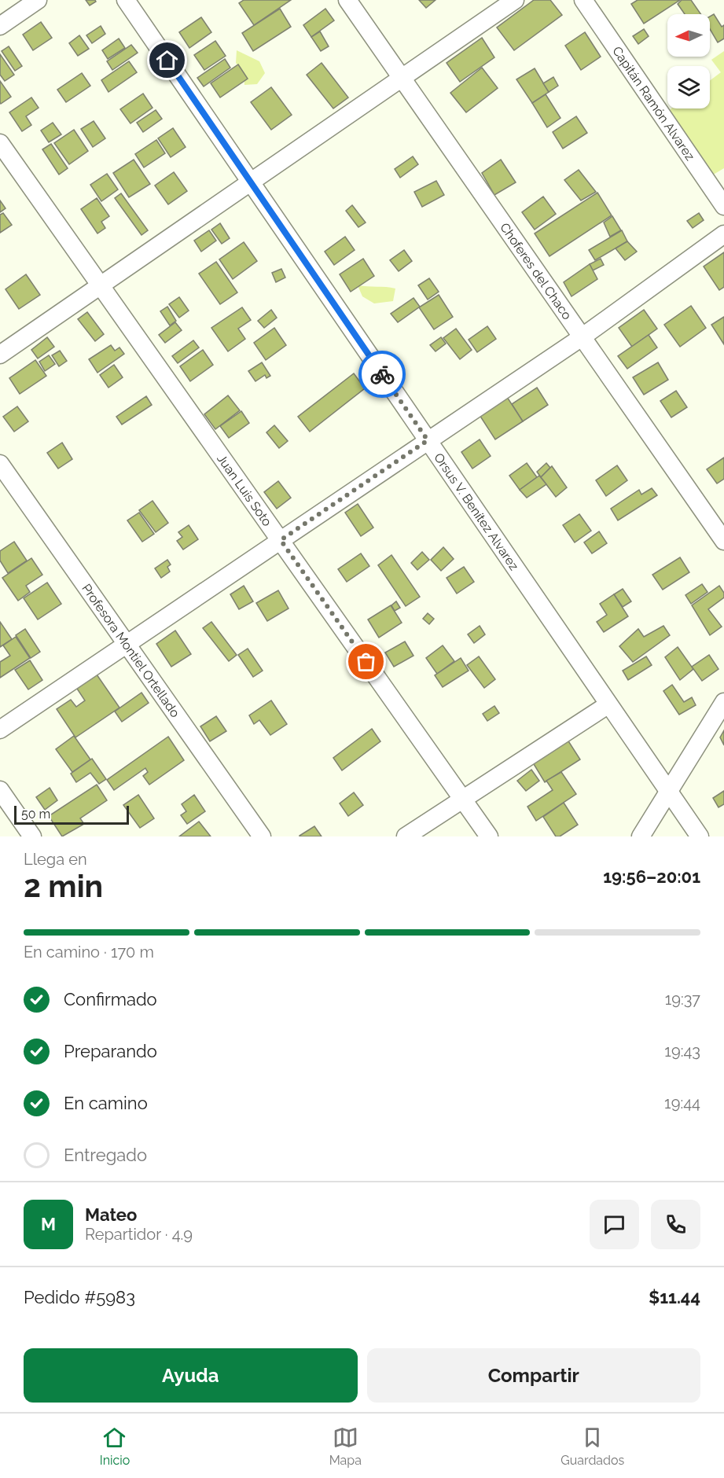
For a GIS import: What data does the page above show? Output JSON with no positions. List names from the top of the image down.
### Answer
{
  "streets": {
    "street": [
      "Capitán Ramón Alvarez",
      "Choferes del Chaco",
      "Juan Luis Soto",
      "Orsus V. Benítez Alvarez",
      "Profesora Montiel Ortellado"
    ]
  },
  "scale_bar": "50 m",
  "north": "left",
  "page": {
    "scale": "50 m",
    "heading": ["2 min", "Llega en", "19:56–20:01"],
    "panel": [
      "Mateo",
      "Repartidor · 4.9",
      "Pedido #5983",
      "$11.44"
    ],
    "bar": "En camino · 170 m",
    "list": [
      ["Confirmado", "19:37"],
      ["Preparando", "19:43"],
      ["En camino", "19:44"],
      "Entregado"
    ],
    "round": "M",
    "buttons": ["Ayuda", "Compartir"],
    "tabs": ["Inicio", "Mapa", "Guardados"]
  }
}
